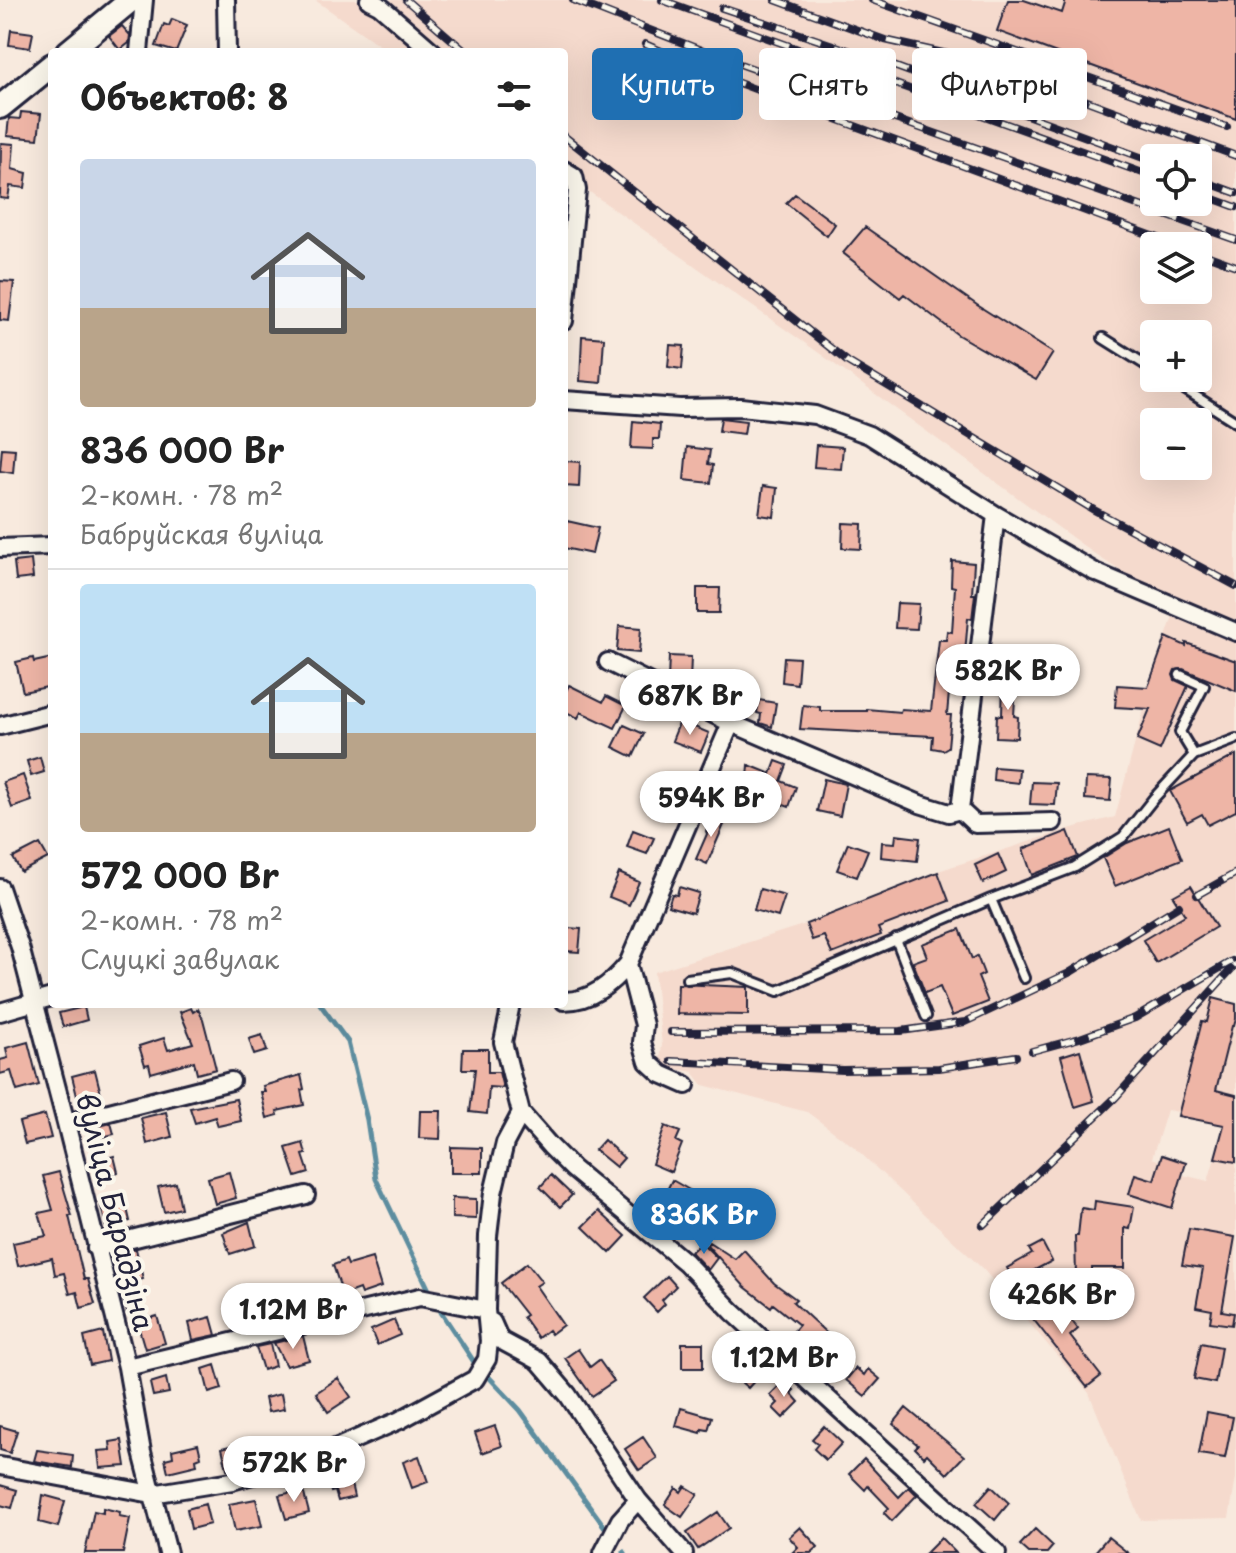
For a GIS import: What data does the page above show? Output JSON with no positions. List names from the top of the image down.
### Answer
{
  "streets": {
    "street": ["вуліца Барадзіна"]
  },
  "page": {
    "chip": ["Купить", "Снять", "Фильтры"],
    "heading": "Объектов: 8",
    "map_buttons": ["+", "−"],
    "list": [
      {
        "name": "836 000 Br",
        "note": "2-комн. · 78 m² · Бабруйская вуліца"
      },
      {
        "name": "572 000 Br",
        "note": "2-комн. · 78 m² · Слуцкі завулак"
      }
    ],
    "price": [
      "582K Br",
      "687K Br",
      "594K Br",
      "836K Br",
      "426K Br",
      "1.12M Br",
      "1.12M Br",
      "572K Br"
    ]
  }
}
